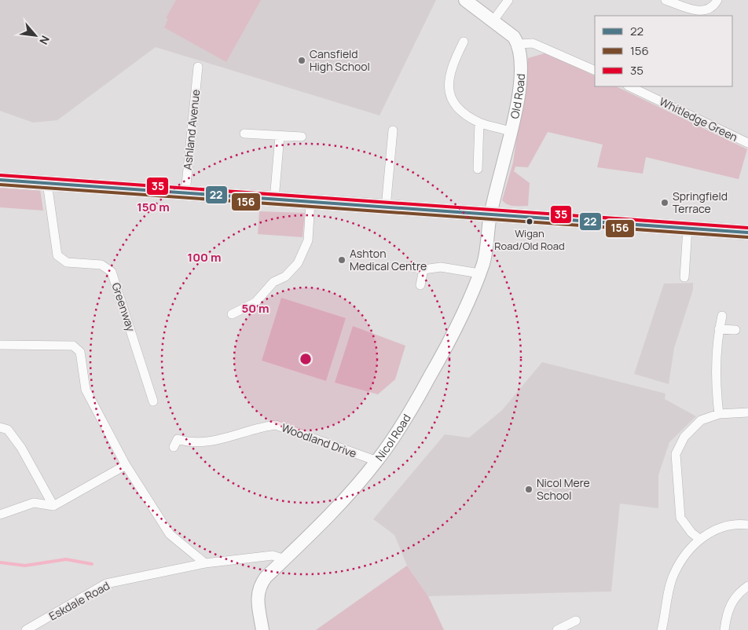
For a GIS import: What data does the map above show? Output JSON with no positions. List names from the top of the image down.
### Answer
{
  "streets": {
    "street": [
      "Old Road",
      "Whitledge Green",
      "Ashland Avenue",
      "Greenway",
      "Nicol Road",
      "Woodland Drive",
      "Eskdale Road"
    ]
  },
  "crossings": [
    ["Old Road", "Nicol Road"],
    ["Nicol Road", "Woodland Drive"],
    ["Nicol Road", "Eskdale Road"]
  ],
  "places": [
    "Cansfield High School",
    "Springfield Terrace",
    "Wigan Road/Old Road",
    "Ashton Medical Centre",
    "Nicol Mere School"
  ],
  "lines": ["transit line 35", "transit line 22", "transit line 156"],
  "legend": ["22", "156", "35"],
  "north": "bottom right",
  "rings": ["150 m", "100 m", "50 m"]
}
